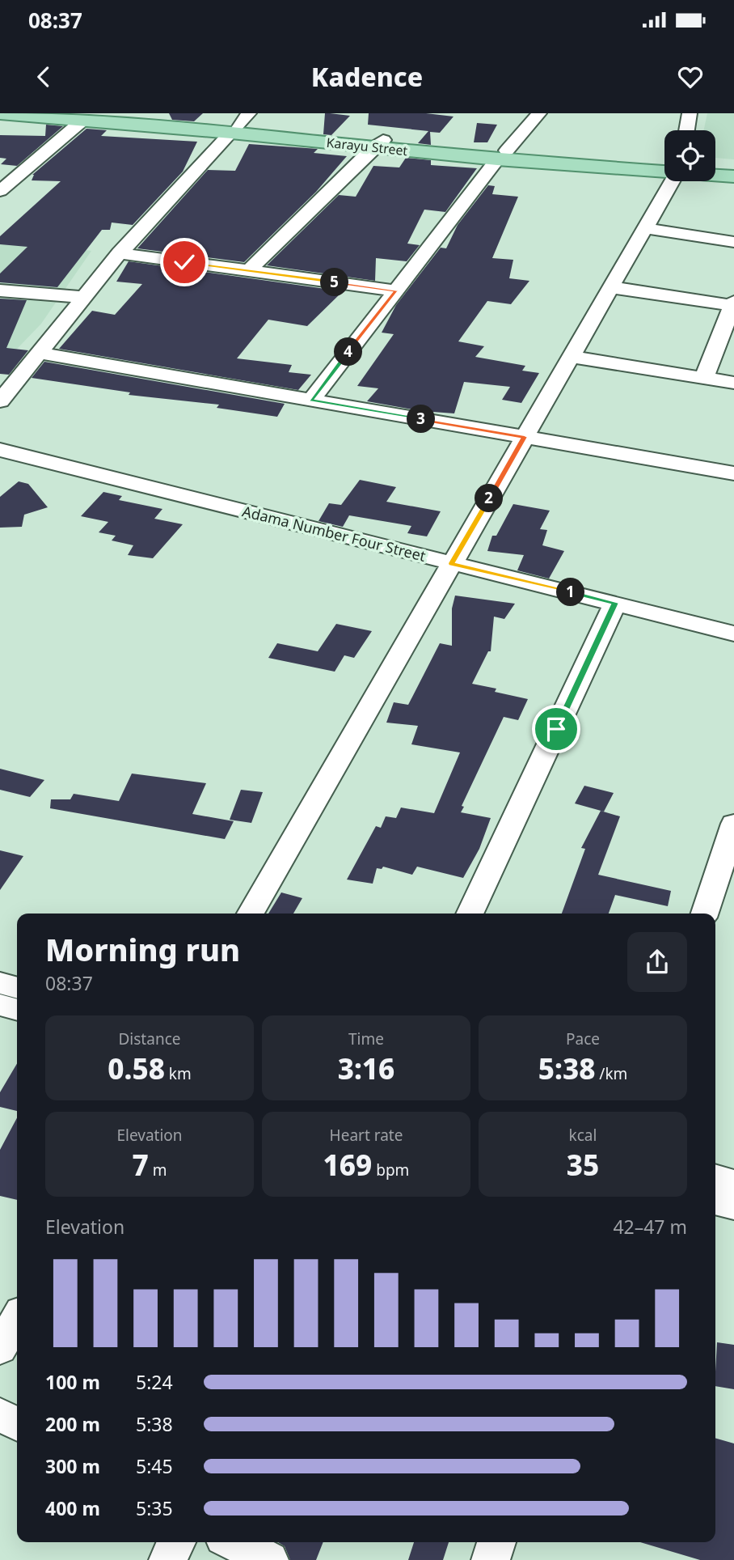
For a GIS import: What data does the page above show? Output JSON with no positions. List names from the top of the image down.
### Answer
{
  "streets": {
    "main road": ["Karayu Street"],
    "street": ["Adama Number Four Street"]
  },
  "page": {
    "status": "08:37",
    "header": "Kadence",
    "pins": [
      "5",
      "4",
      "3",
      "2",
      "1"
    ],
    "heading": ["Morning run", "08:37"],
    "stats": [
      ["Distance", "0.58 km"],
      ["Time", "3:16"],
      ["Pace", "5:38 /km"],
      ["Elevation", "7 m"],
      ["Heart rate", "169 bpm"],
      ["kcal", "35"]
    ],
    "chart": ["Elevation", "42–47 m"],
    "list": [
      {
        "name": "100 m",
        "note": "5:24"
      },
      {
        "name": "200 m",
        "note": "5:38"
      },
      {
        "name": "300 m",
        "note": "5:45"
      },
      {
        "name": "400 m",
        "note": "5:35"
      }
    ]
  }
}
